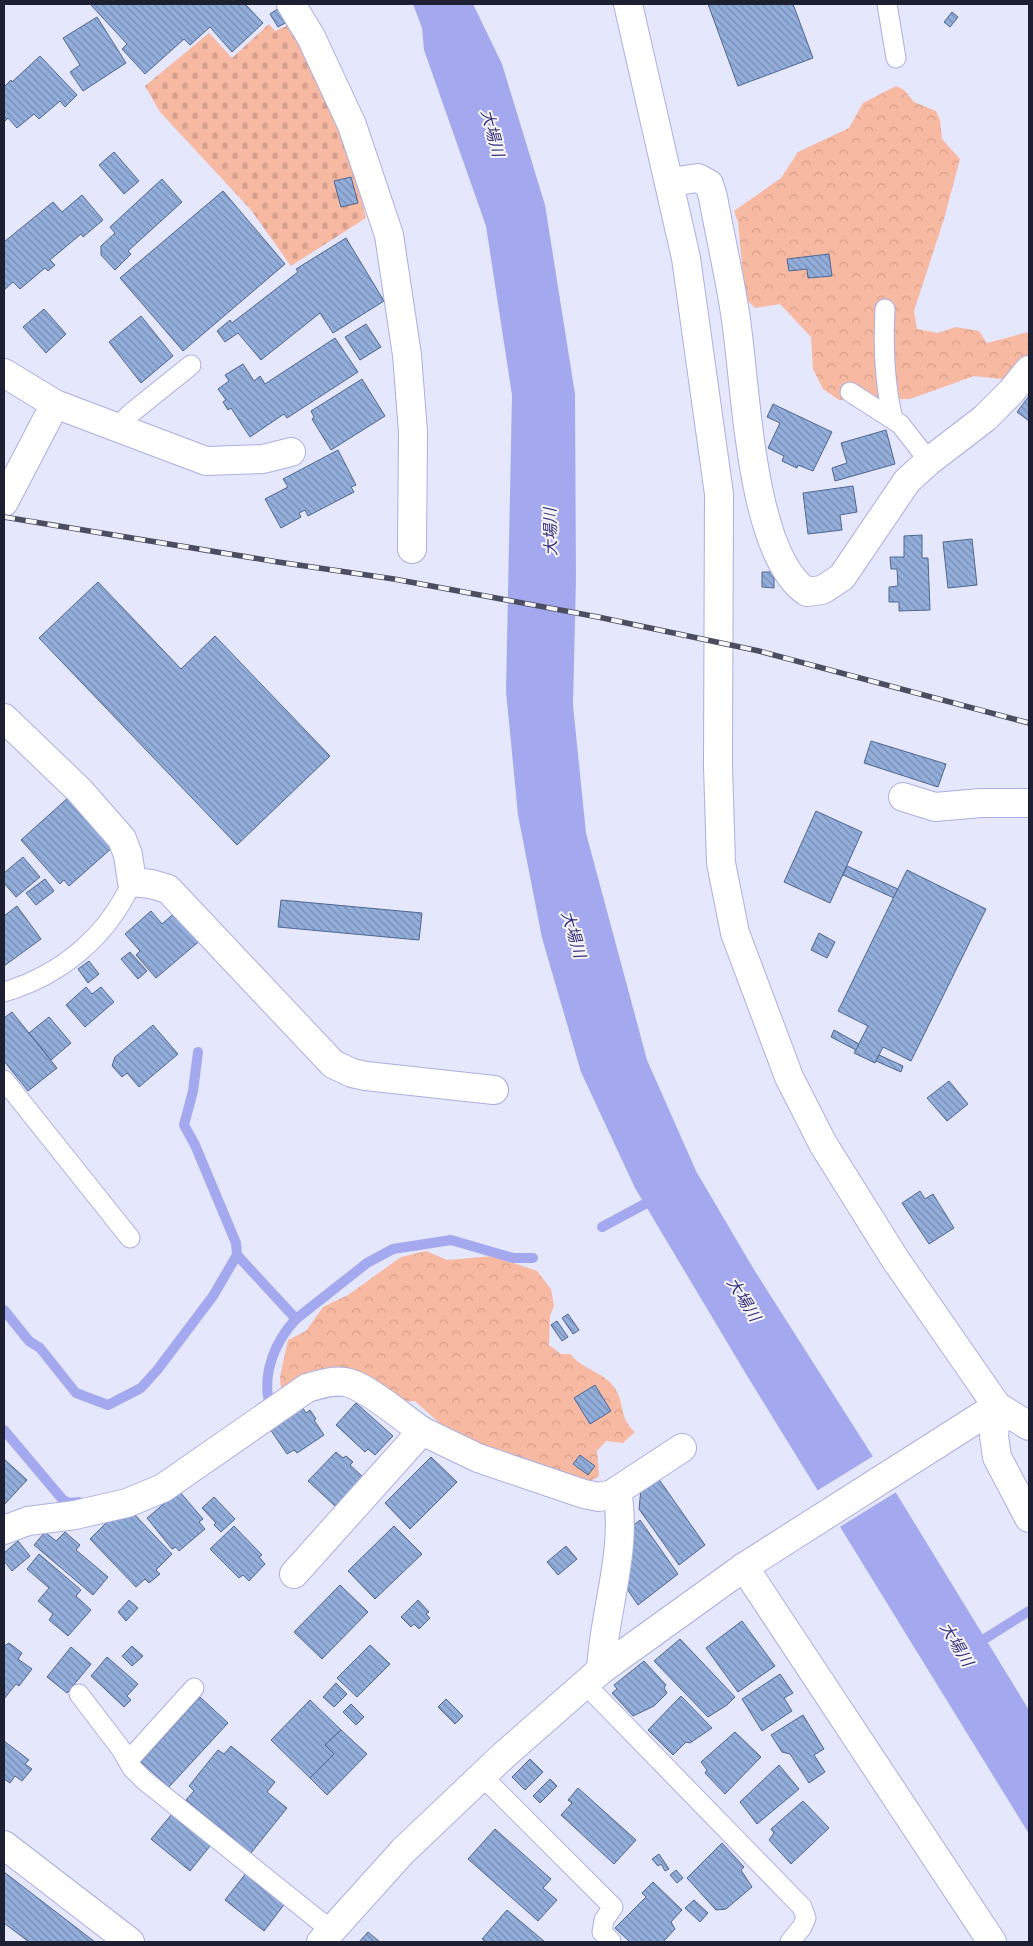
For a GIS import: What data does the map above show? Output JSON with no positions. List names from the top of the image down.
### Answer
{
  "water": ["大場川"]
}
